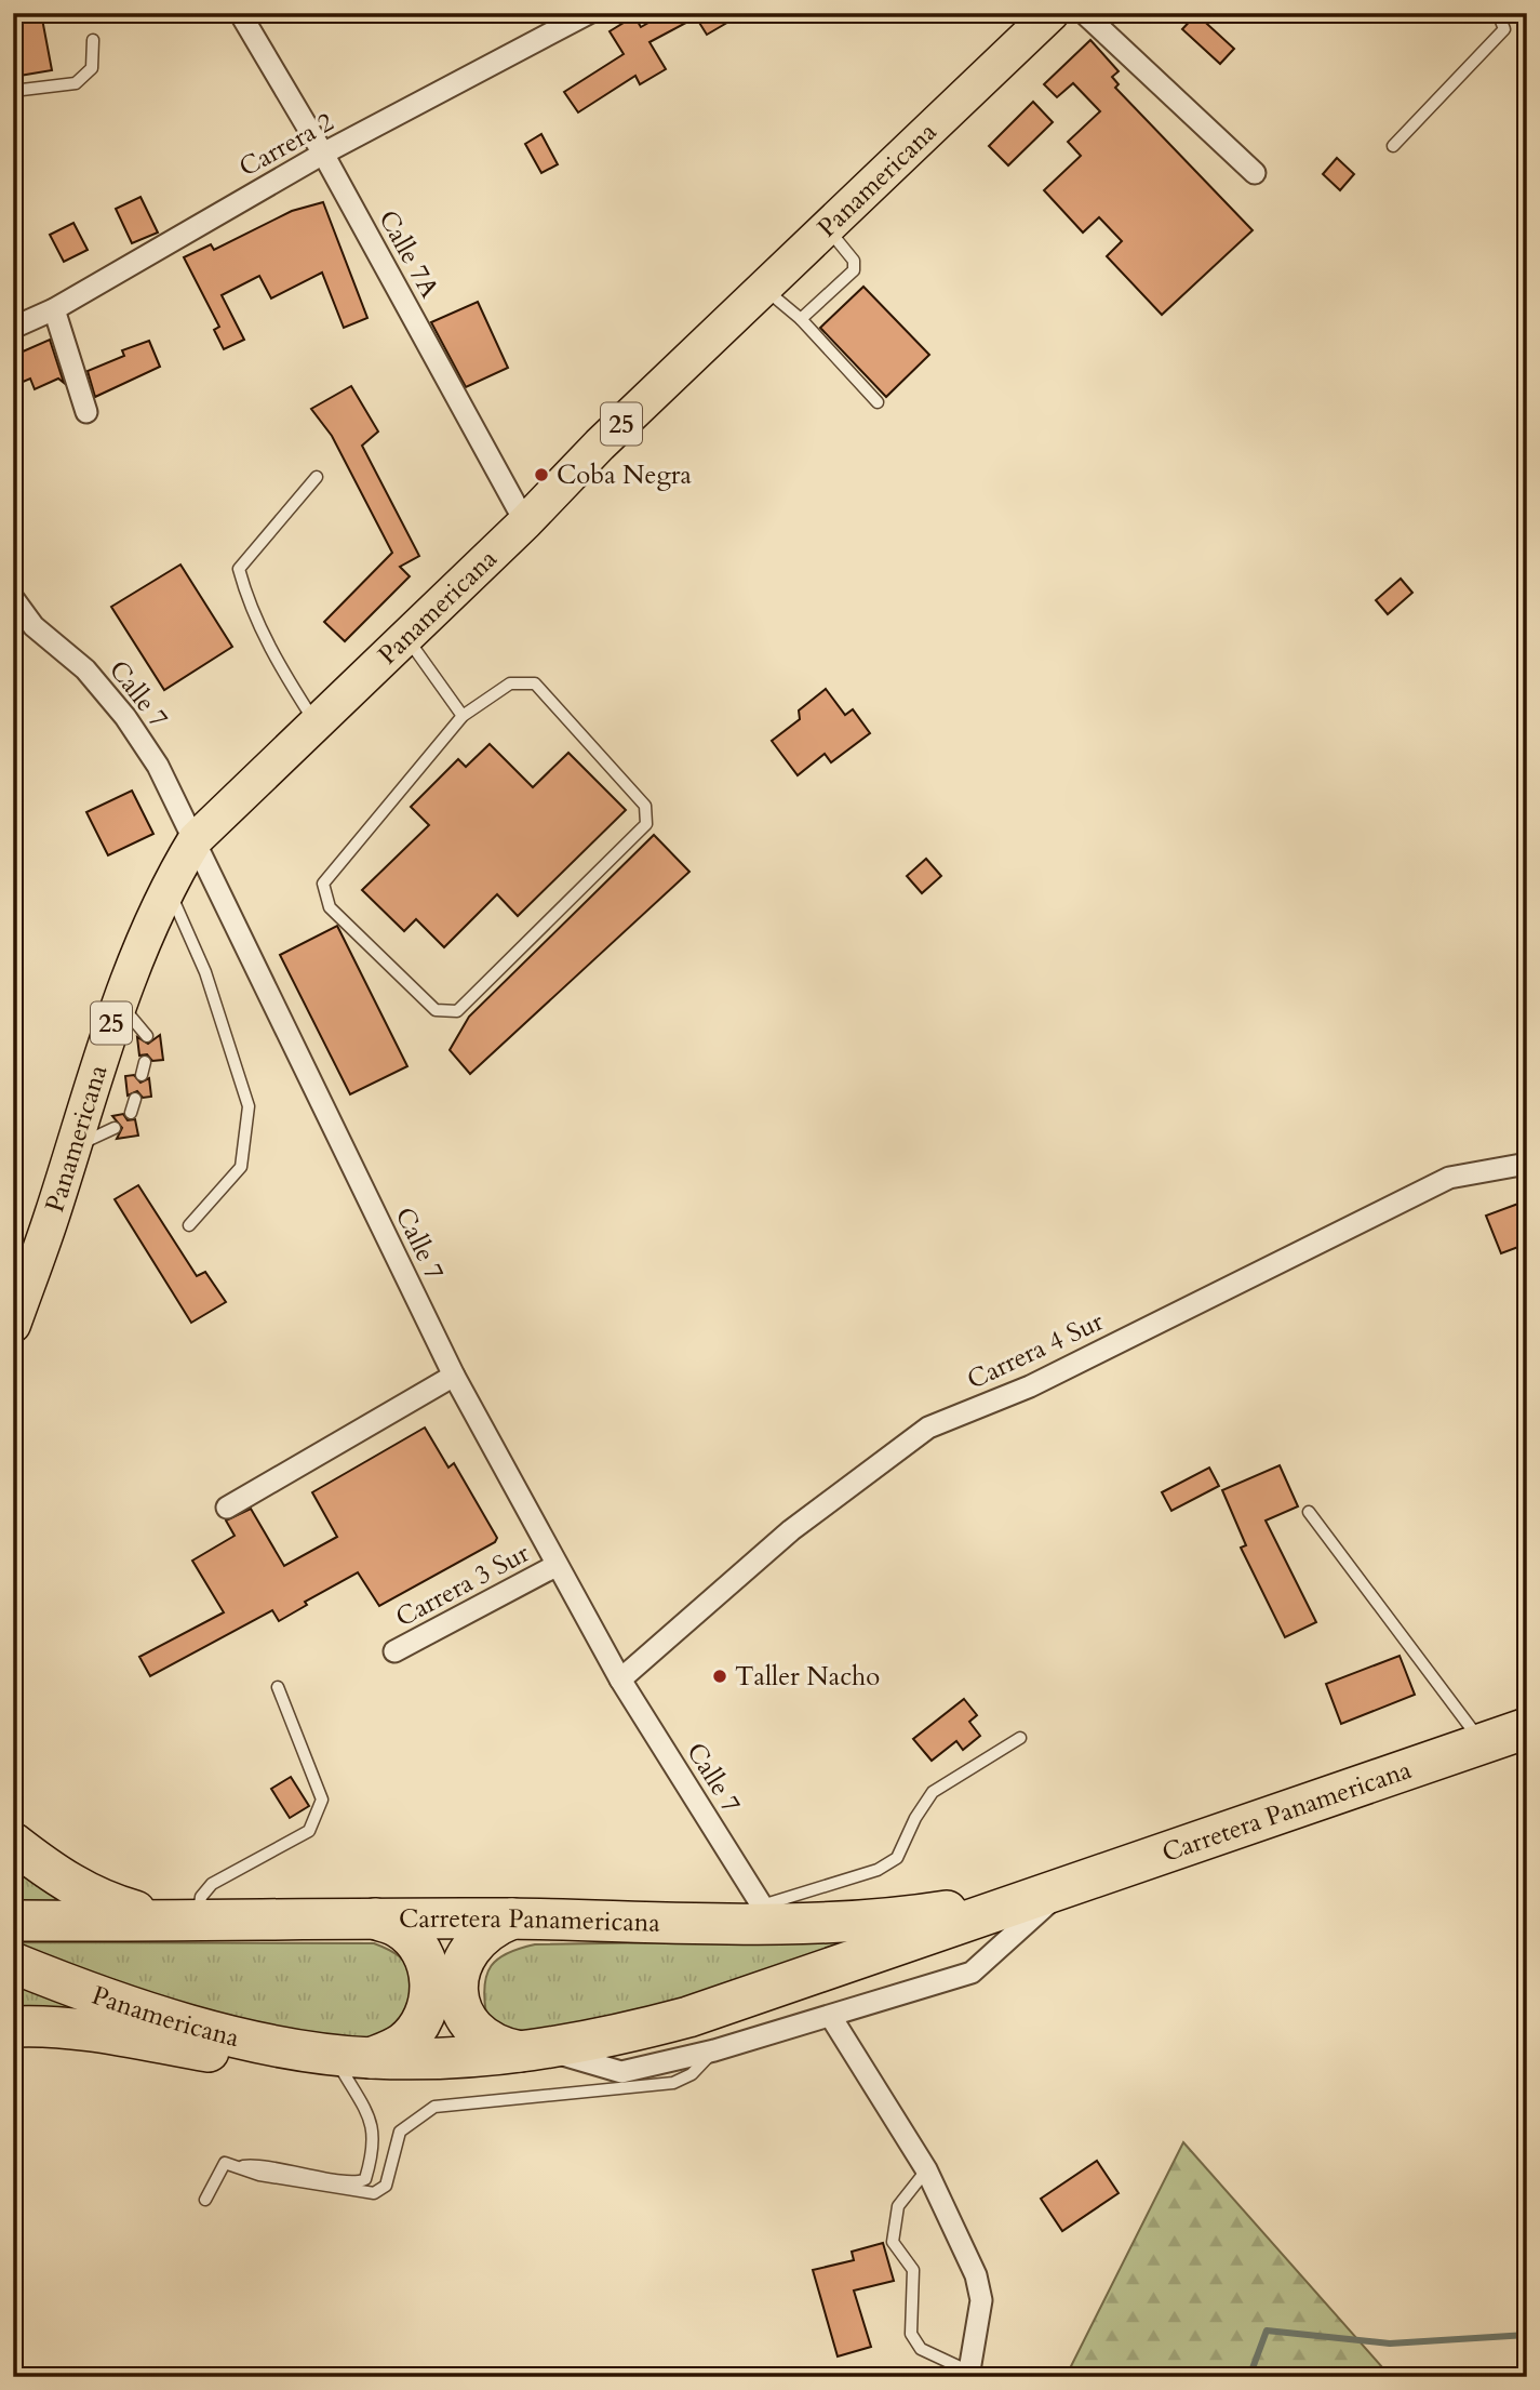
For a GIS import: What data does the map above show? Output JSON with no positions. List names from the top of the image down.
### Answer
{
  "streets": {
    "highway": ["Panamericana", "Carretera Panamericana"],
    "main road": ["25"],
    "street": [
      "Carrera 2",
      "Calle 7A",
      "Calle 7",
      "Carrera 4 Sur",
      "Carrera 3 Sur"
    ]
  },
  "crossings": [
    ["Carrera 2", "Calle 7A"],
    ["Panamericana", "Calle 7A"],
    ["Panamericana", "Calle 7"],
    ["Panamericana", "Carretera Panamericana"],
    ["Calle 7", "Carrera 4 Sur"],
    ["Calle 7", "Carrera 3 Sur"],
    ["Calle 7", "Carretera Panamericana"]
  ],
  "places": ["Coba Negra", "Taller Nacho"]
}
